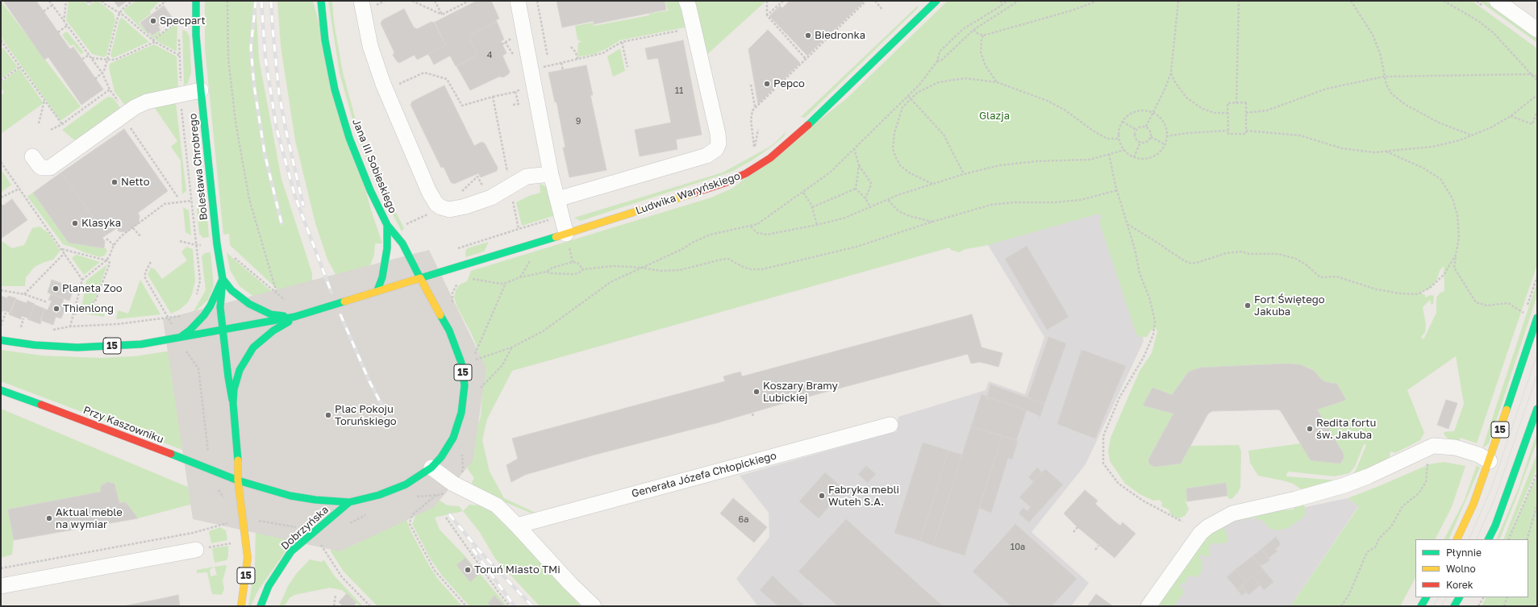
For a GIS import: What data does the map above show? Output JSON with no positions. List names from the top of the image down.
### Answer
{
  "streets": {
    "main road": [
      "Jana III Sobieskiego",
      "Bolesława Chrobrego",
      "Ludwika Waryńskiego",
      "15",
      "Przy Kaszowniku",
      "Dobrzyńska"
    ],
    "street": ["Generała Józefa Chłopickiego"]
  },
  "crossings": [
    ["Jana III Sobieskiego", "Ludwika Waryńskiego"],
    ["Jana III Sobieskiego", "15"],
    ["Bolesława Chrobrego", "15"],
    ["Ludwika Waryńskiego", "15"],
    ["15", "Przy Kaszowniku"],
    ["15", "Dobrzyńska"]
  ],
  "parks": ["Glazja"],
  "places": [
    "Specpart",
    "Biedronka",
    "Pepco",
    "Netto",
    "Klasyka",
    "Planeta Zoo",
    "Fort Świętego Jakuba",
    "Thienlong",
    "Koszary Bramy Lubickiej",
    "Plac Pokoju Toruńskiego",
    "Redita fortu św. Jakuba",
    "Fabryka mebli Wuteh S.A.",
    "Aktual meble na wymiar",
    "Toruń Miasto TMi"
  ],
  "house_numbers": [
    "4",
    "11",
    "9",
    "6a",
    "10a"
  ],
  "legend": ["Płynnie", "Wolno", "Korek"]
}
